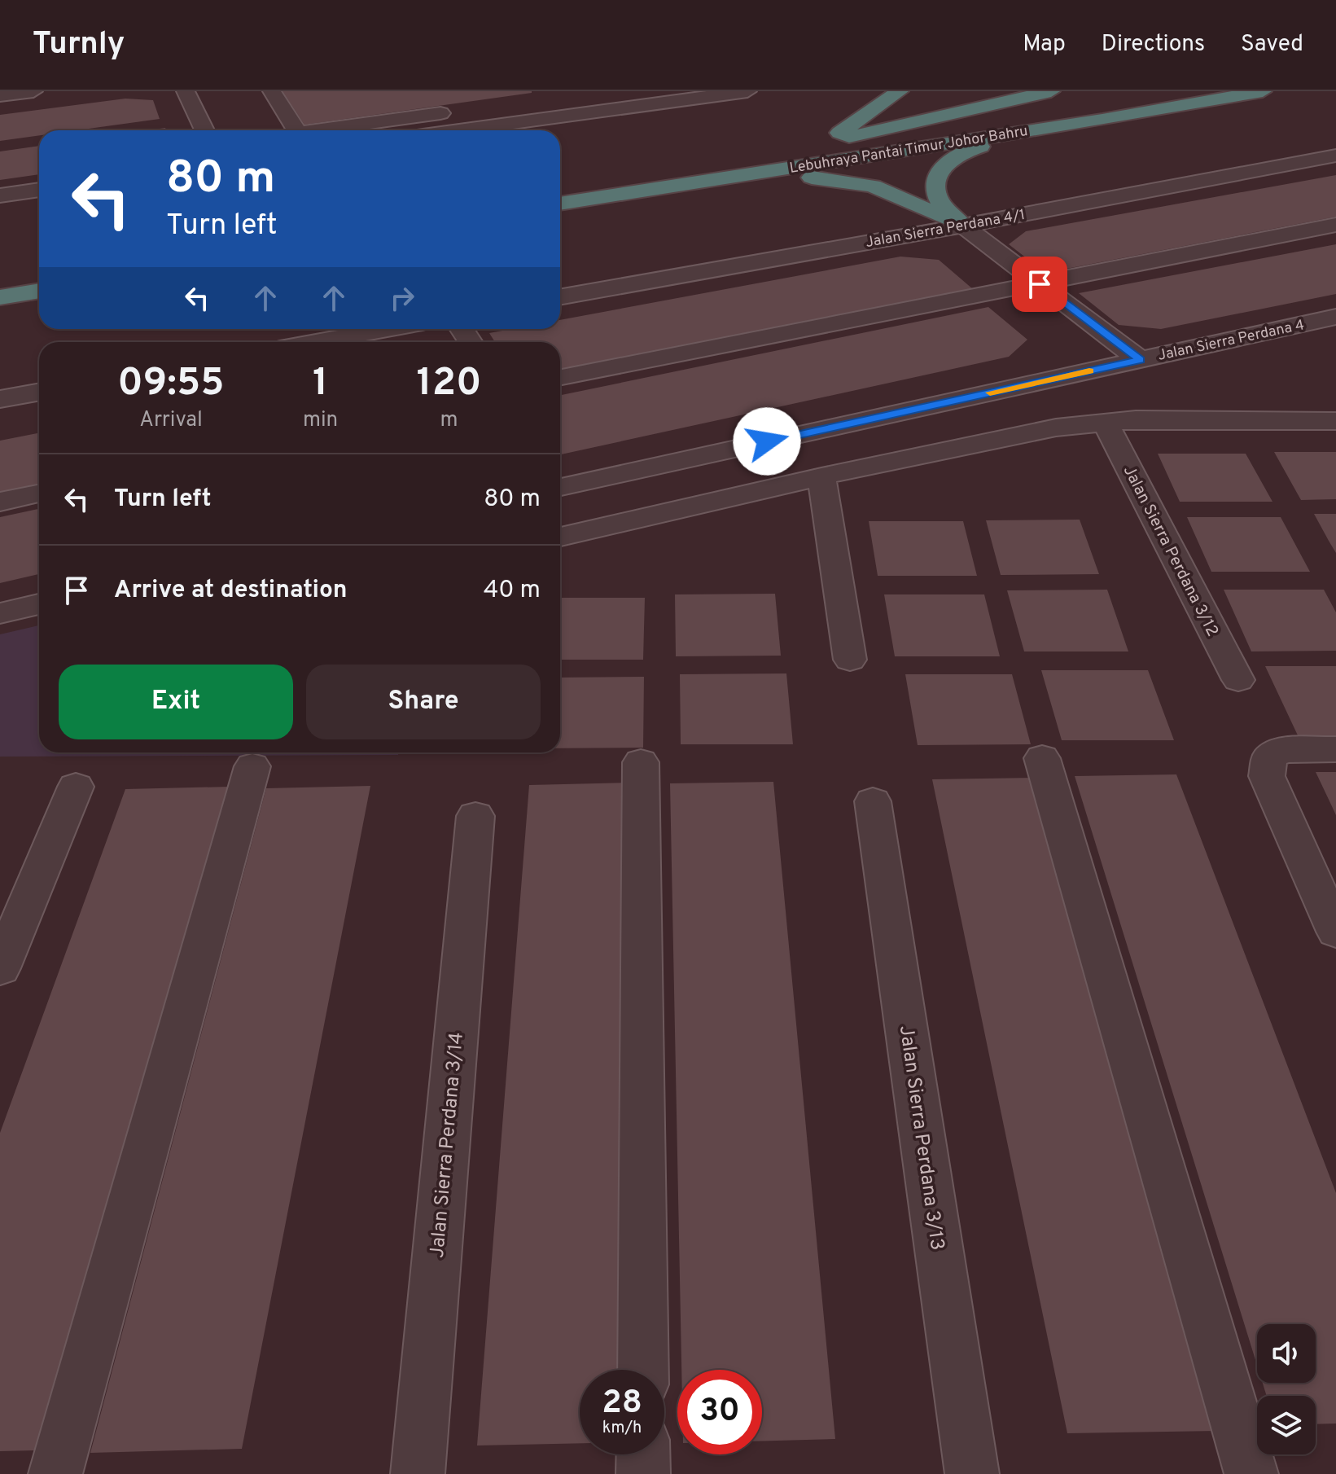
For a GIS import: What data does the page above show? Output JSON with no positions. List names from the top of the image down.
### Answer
{
  "streets": {
    "highway": ["Lebuhraya Pantai Timur Johor Bahru"],
    "street": [
      "Jalan Sierra Perdana 4/1",
      "Jalan Sierra Perdana 4",
      "Jalan Sierra Perdana 3/12",
      "Jalan Sierra Perdana 3/13",
      "Jalan Sierra Perdana 3/14"
    ]
  },
  "page": {
    "header": "Turnly",
    "nav": ["Map", "Directions", "Saved"],
    "turn": ["80 m", "Turn left"],
    "eta": [
      "09:55",
      "Arrival",
      "1",
      "min",
      "120",
      "m"
    ],
    "list": [
      {
        "name": "Turn left",
        "value": "80 m"
      },
      {
        "name": "Arrive at destination",
        "value": "40 m"
      }
    ],
    "buttons": ["Exit", "Share"],
    "speed": "28 km/h",
    "limit": "30"
  }
}
